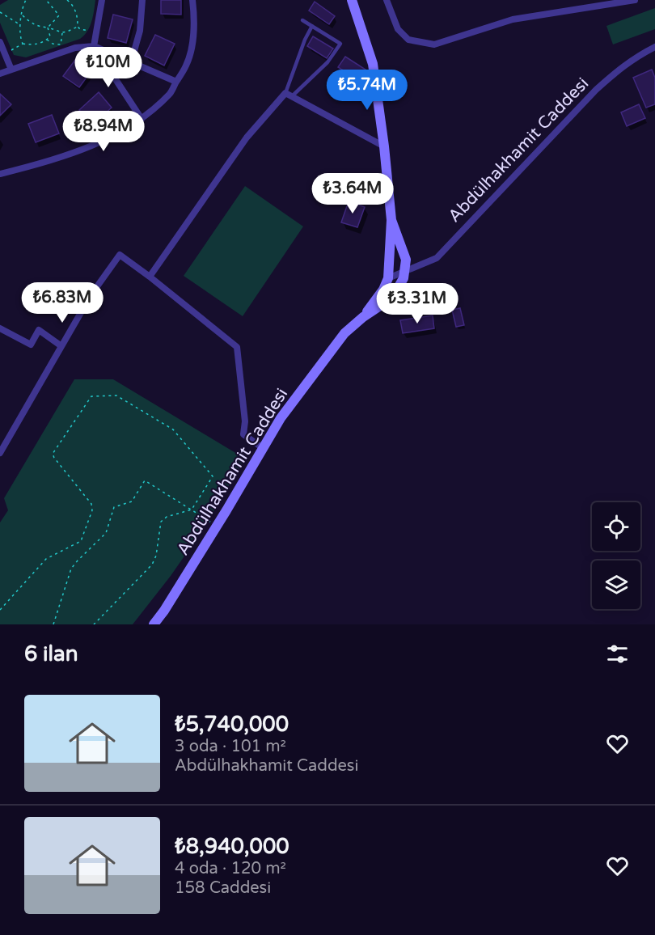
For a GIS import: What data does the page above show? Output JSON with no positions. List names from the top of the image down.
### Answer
{
  "streets": {
    "main road": ["Abdülhakhamit Caddesi"]
  },
  "page": {
    "price": [
      "₺10M",
      "₺5.74M",
      "₺8.94M",
      "₺3.64M",
      "₺6.83M",
      "₺3.31M"
    ],
    "heading": "6 ilan",
    "list": [
      {
        "name": "₺5,740,000",
        "note": "3 oda · 101 m² · Abdülhakhamit Caddesi"
      },
      {
        "name": "₺8,940,000",
        "note": "4 oda · 120 m² · 158 Caddesi"
      }
    ]
  }
}
